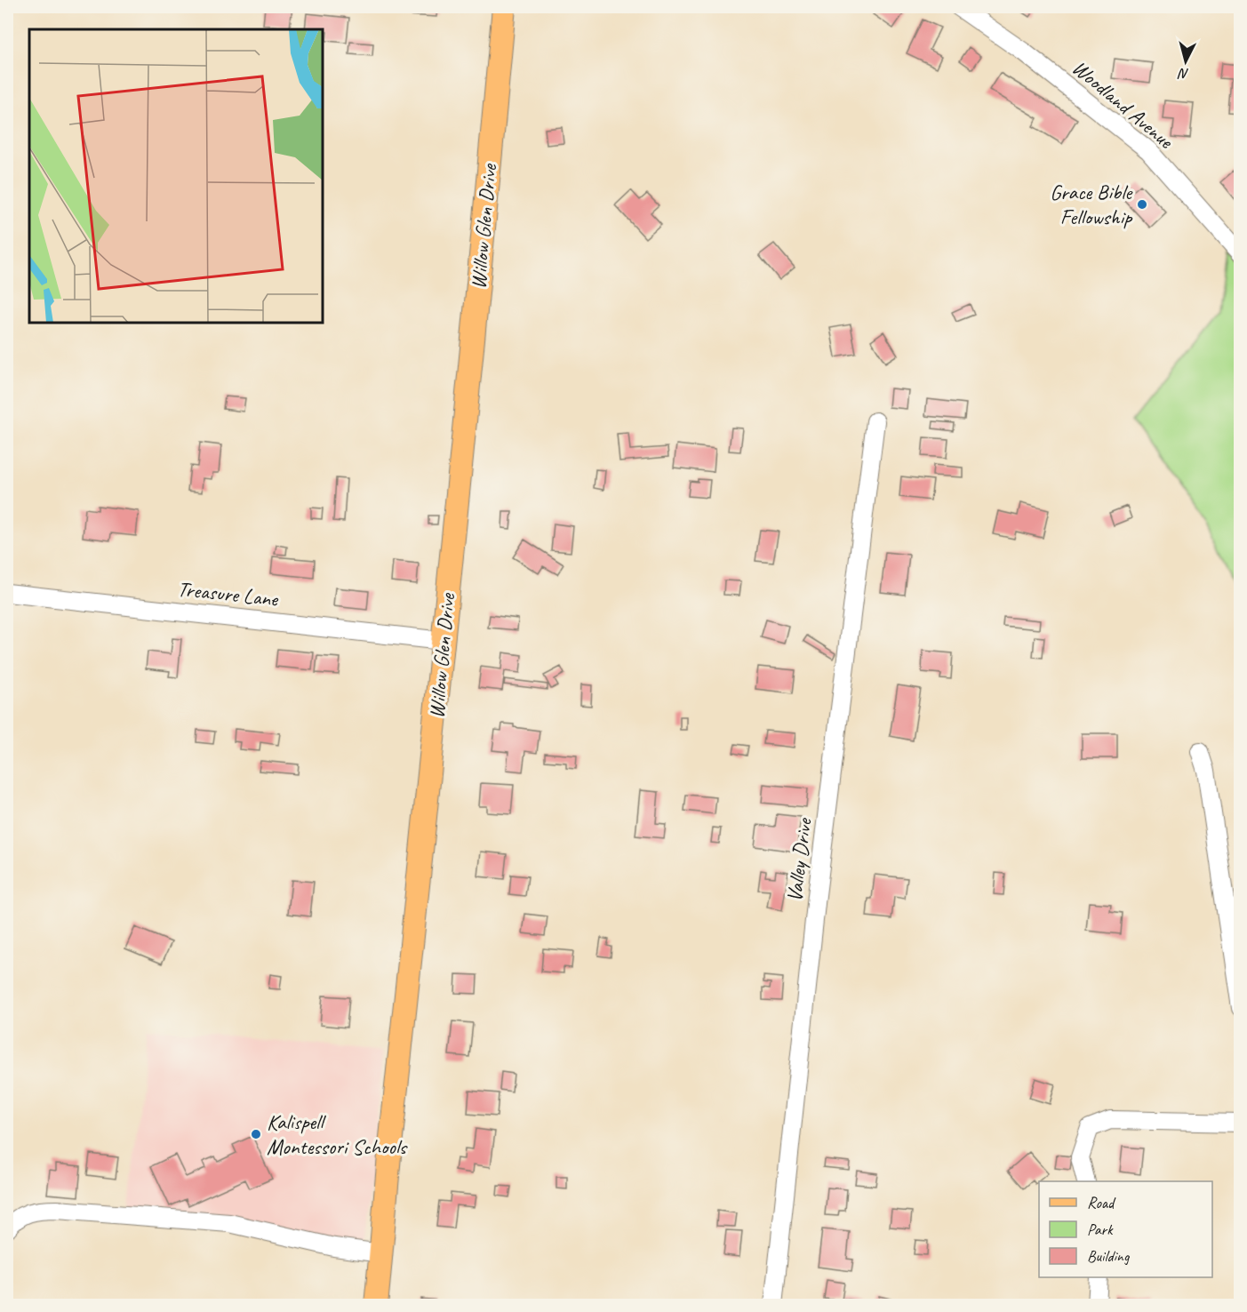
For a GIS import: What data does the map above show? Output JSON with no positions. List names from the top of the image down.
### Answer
{
  "streets": {
    "main road": ["Willow Glen Drive"],
    "street": ["Woodland Avenue", "Treasure Lane", "Valley Drive"]
  },
  "crossings": [
    ["Willow Glen Drive", "Treasure Lane"]
  ],
  "places": ["Grace Bible Fellowship", "Kalispell Montessori Schools"],
  "legend": ["Road", "Park", "Building"],
  "north": "bottom"
}
